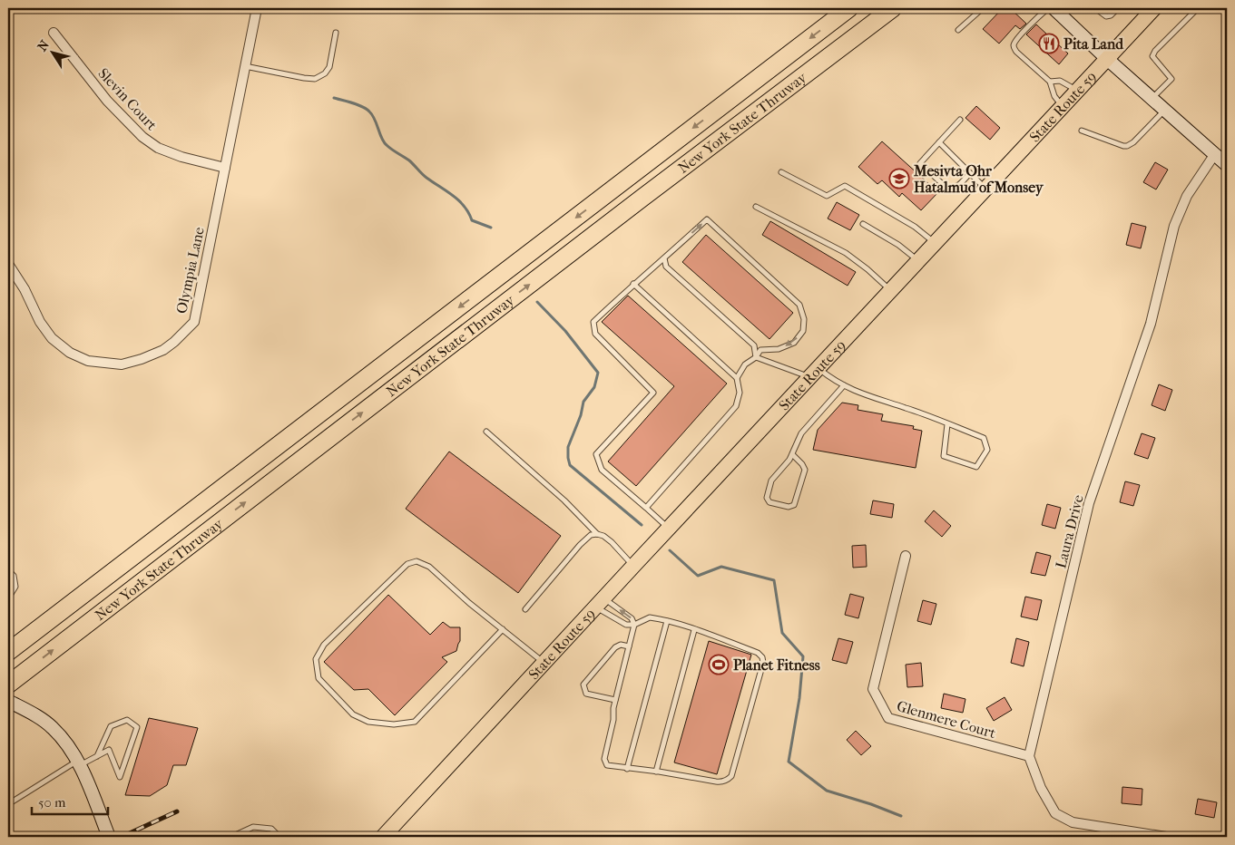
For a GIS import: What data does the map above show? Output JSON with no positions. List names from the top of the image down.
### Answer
{
  "streets": {
    "highway": ["New York State Thruway"],
    "main road": ["State Route 59"],
    "street": [
      "Slevin Court",
      "Olympia Lane",
      "Laura Drive",
      "Glenmere Court"
    ]
  },
  "crossings": [
    ["Slevin Court", "Olympia Lane"],
    ["Laura Drive", "Glenmere Court"]
  ],
  "places": {
    "restaurant": ["Pita Land"],
    "school or university": ["Mesivta Ohr Hatalmud of Monsey"],
    "sports": ["Planet Fitness"]
  },
  "scale_bar": "50 m",
  "north": "top left"
}
